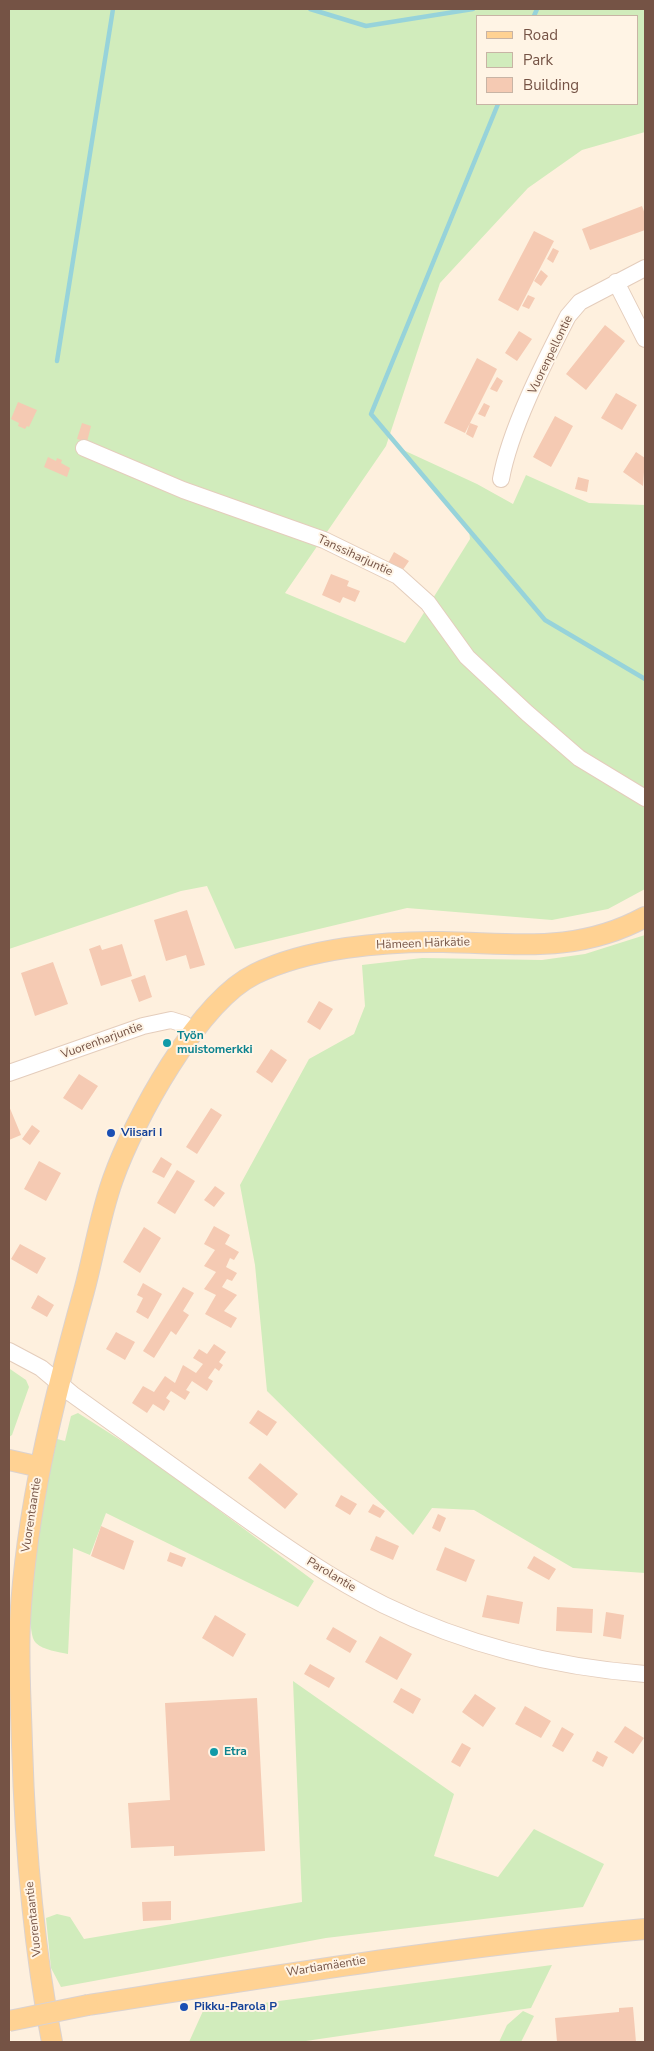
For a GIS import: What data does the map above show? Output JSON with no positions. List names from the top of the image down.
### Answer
{
  "streets": {
    "main road": ["Hämeen Härkätie", "Vuorentaantie", "Wartiamäentie"],
    "street": [
      "Vuorenpellontie",
      "Tanssiharjuntie",
      "Vuorenharjuntie",
      "Parolantie"
    ]
  },
  "crossings": [
    ["Hämeen Härkätie", "Vuorenharjuntie"],
    ["Hämeen Härkätie", "Vuorentaantie"],
    ["Vuorenharjuntie", "Vuorentaantie"],
    ["Vuorentaantie", "Parolantie"]
  ],
  "places": [
    "Työn muistomerkki",
    "Viisari I",
    "Etra",
    "Pikku-Parola P"
  ],
  "legend": ["Road", "Park", "Building"]
}
